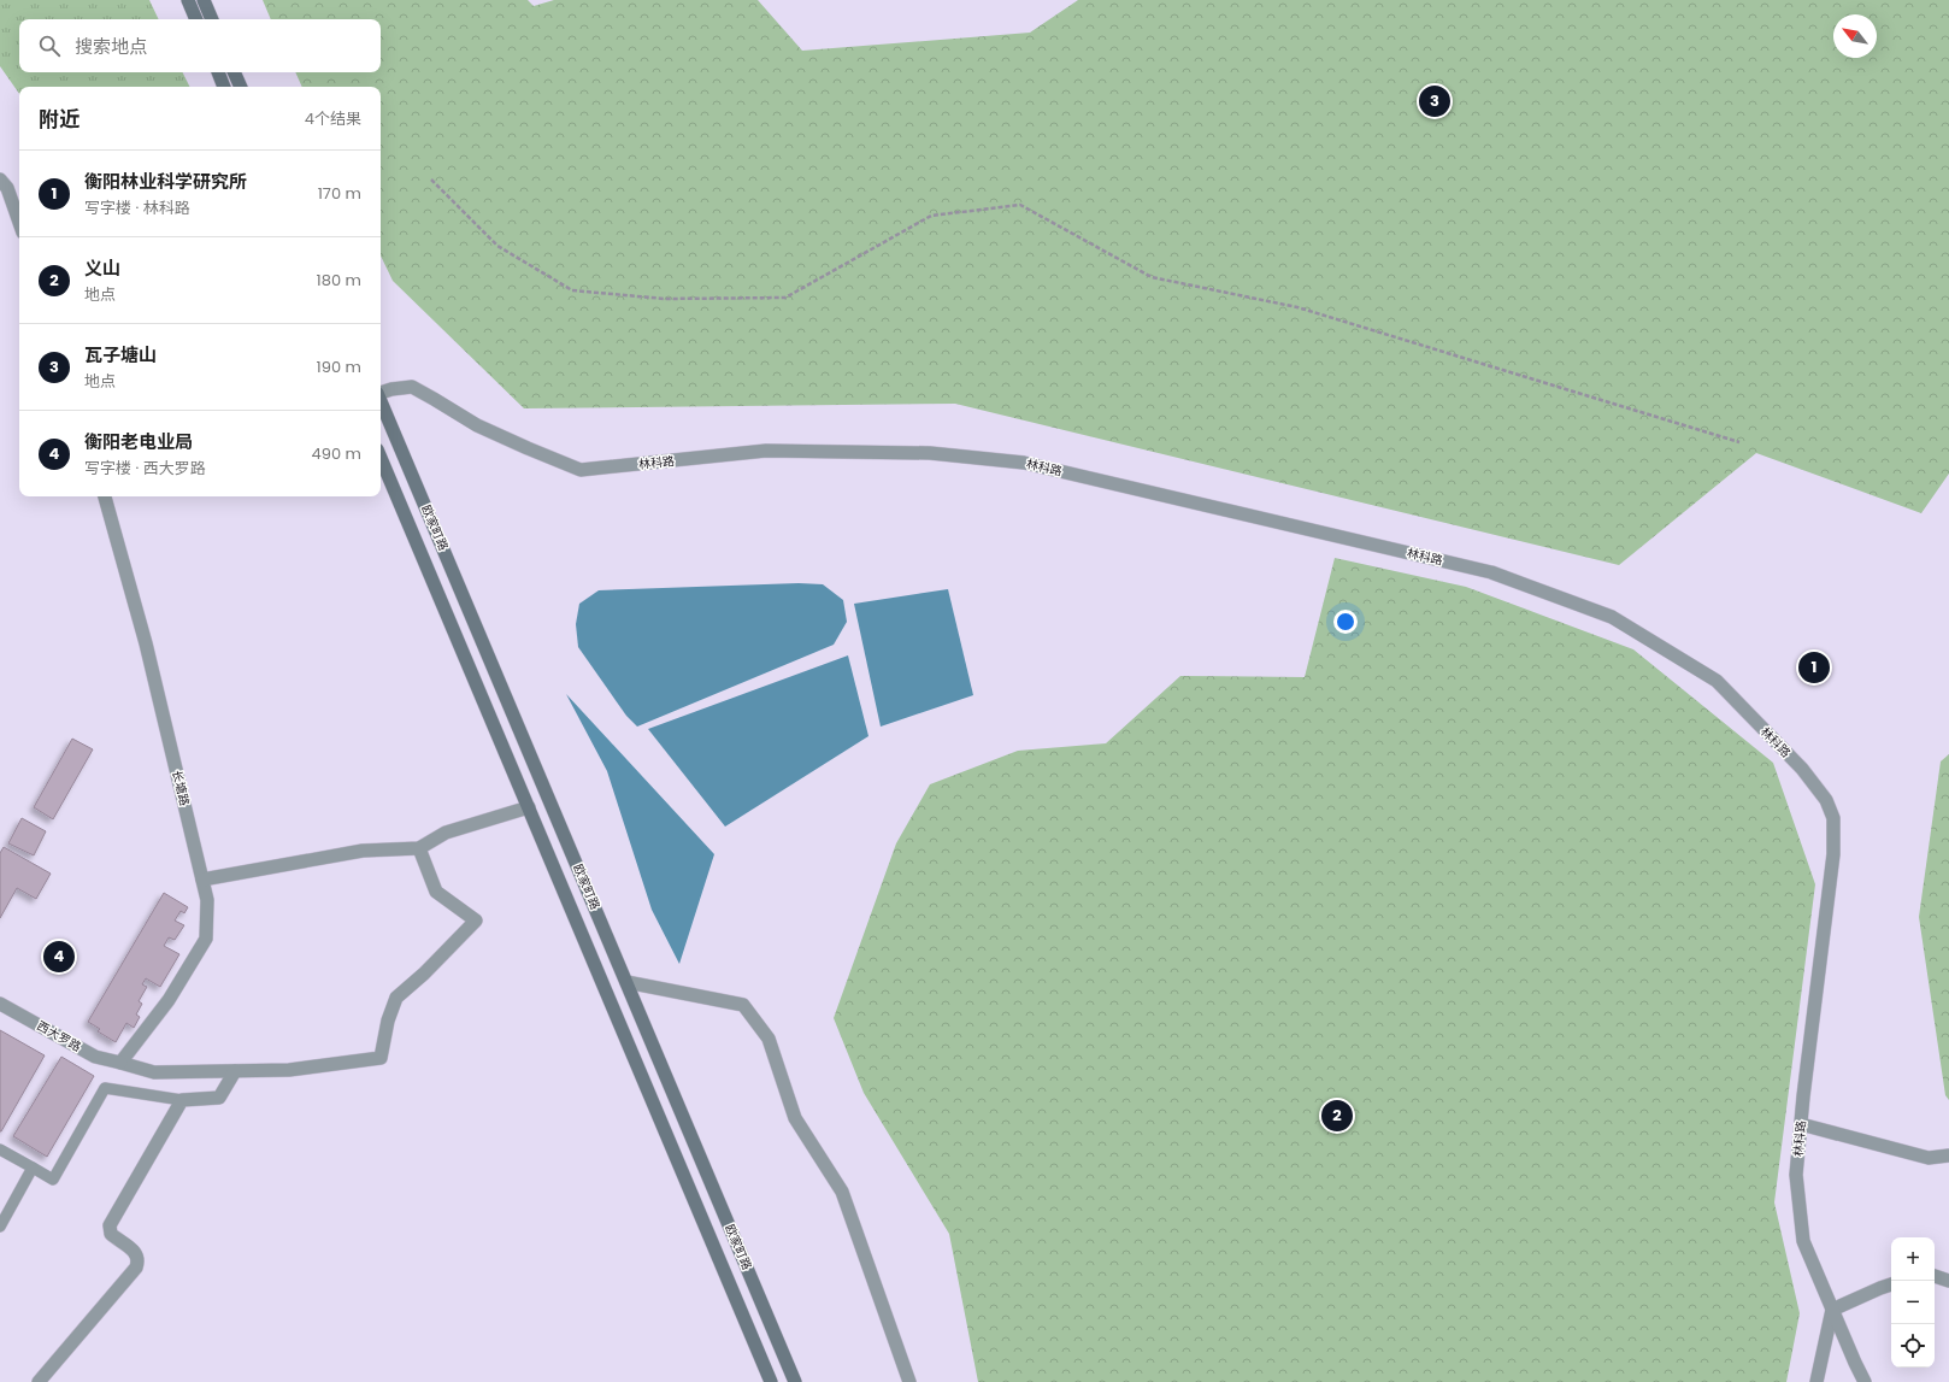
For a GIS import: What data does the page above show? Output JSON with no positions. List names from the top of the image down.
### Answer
{
  "streets": {
    "main road": ["欧家町路"],
    "street": ["林科路", "长塘路", "西大罗路"]
  },
  "crossings": [
    ["长塘路", "西大罗路"]
  ],
  "north": "top left",
  "page": {
    "search": "搜索地点",
    "pins": [
      "3",
      "1",
      "4",
      "2"
    ],
    "heading": ["附近", "4个结果"],
    "list": [
      {
        "mark": "1",
        "name": "衡阳林业科学研究所",
        "note": "写字楼 · 林科路",
        "value": "170 m"
      },
      {
        "mark": "2",
        "name": "义山",
        "note": "地点",
        "value": "180 m"
      },
      {
        "mark": "3",
        "name": "瓦子塘山",
        "note": "地点",
        "value": "190 m"
      },
      {
        "mark": "4",
        "name": "衡阳老电业局",
        "note": "写字楼 · 西大罗路",
        "value": "490 m"
      }
    ],
    "map_buttons": ["+", "−"]
  }
}
